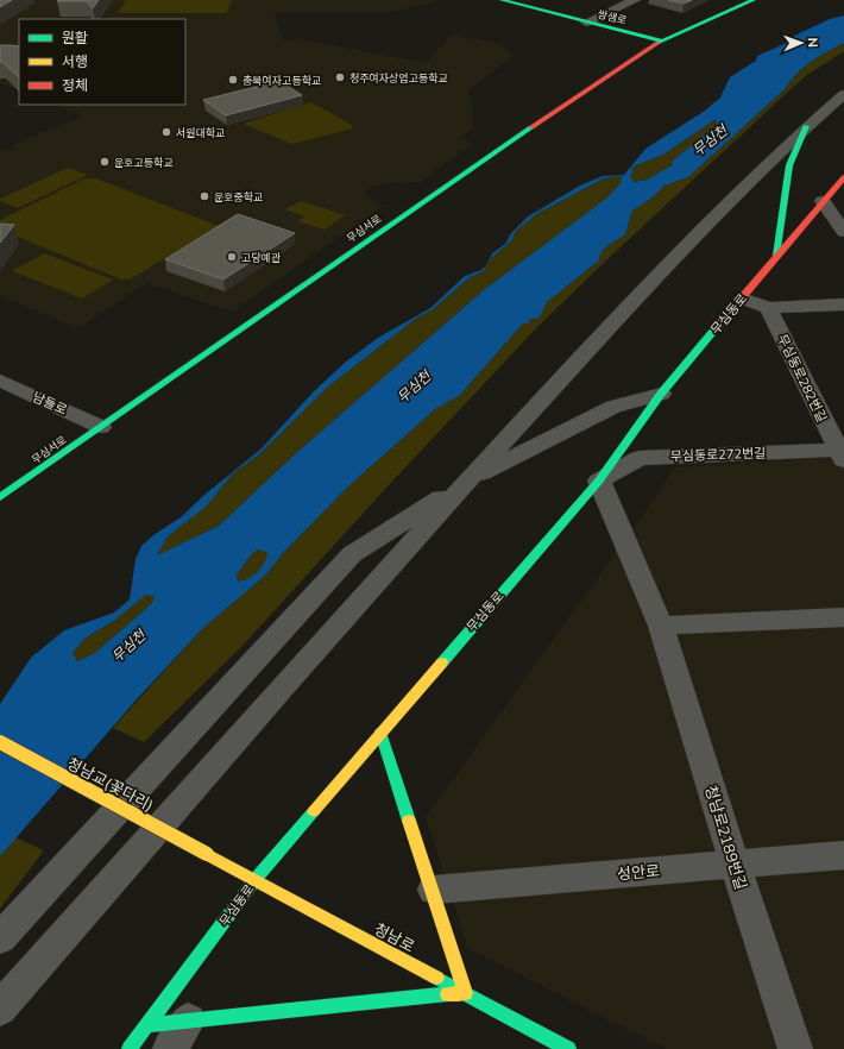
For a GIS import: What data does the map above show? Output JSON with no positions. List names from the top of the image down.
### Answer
{
  "streets": {
    "street": [
      "쌍샘로",
      "무심서로",
      "무심동로",
      "무심동로282번길",
      "남들로",
      "무심동로272번길",
      "청남교(꽃다리)",
      "청남로2189번길",
      "성안로",
      "청남로"
    ]
  },
  "crossings": [
    ["쌍샘로", "무심서로"],
    ["무심서로", "남들로"],
    ["무심동로", "무심동로272번길"],
    ["무심동로", "청남로2189번길"],
    ["무심동로", "청남로"],
    ["무심동로282번길", "무심동로272번길"],
    ["무심동로272번길", "청남로2189번길"],
    ["청남교(꽃다리)", "청남로"],
    ["청남로2189번길", "성안로"]
  ],
  "water": ["무심천"],
  "places": [
    "청주여자상업고등학교",
    "충북여자고등학교",
    "서원대학교",
    "운호고등학교",
    "운호중학교",
    "고당예관"
  ],
  "legend": ["원활", "서행", "정체"],
  "north": "right"
}
